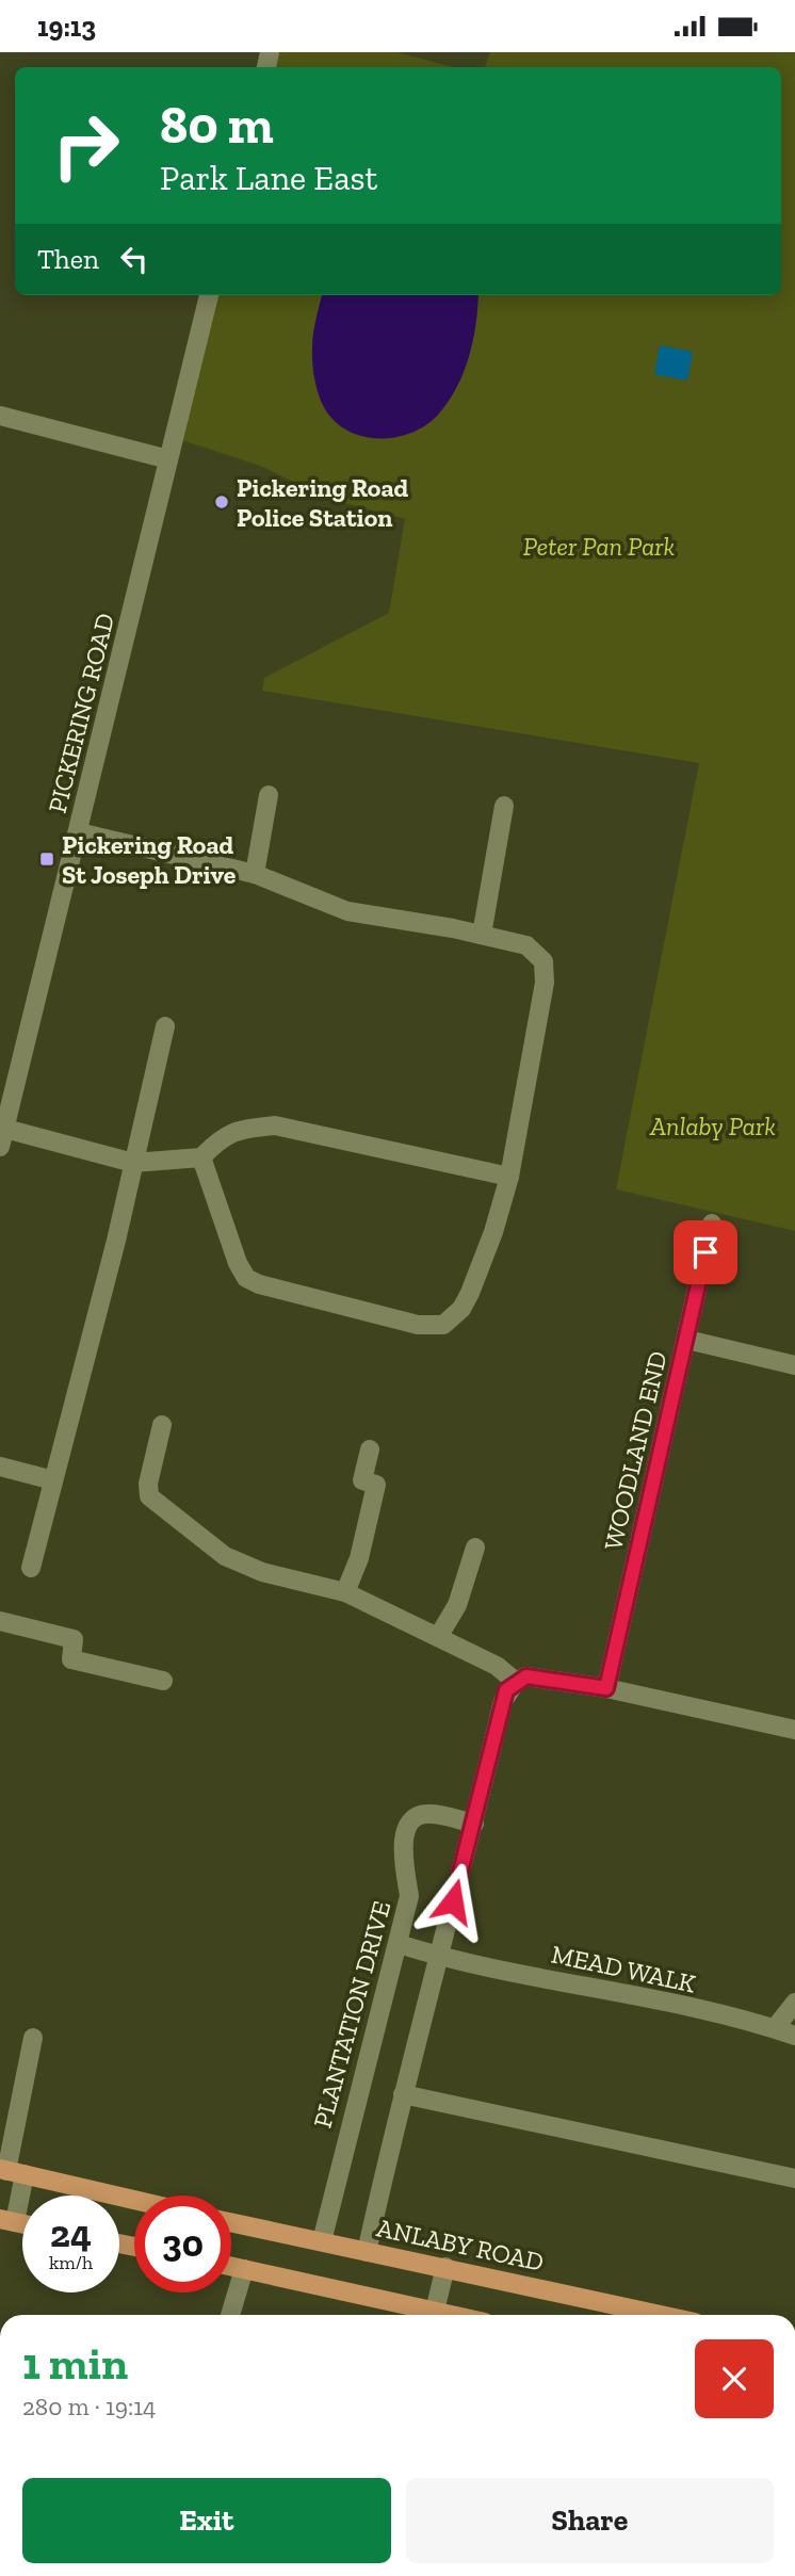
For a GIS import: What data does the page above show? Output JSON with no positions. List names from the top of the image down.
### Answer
{
  "streets": {
    "main road": ["ANLABY ROAD"],
    "street": [
      "PICKERING ROAD",
      "WOODLAND END",
      "MEAD WALK",
      "PLANTATION DRIVE"
    ]
  },
  "crossings": [
    ["MEAD WALK", "PLANTATION DRIVE"],
    ["PLANTATION DRIVE", "ANLABY ROAD"]
  ],
  "parks": ["Peter Pan Park", "Anlaby Park"],
  "places": {
    "other": ["Pickering Road Police Station"],
    "transit": ["Pickering Road St Joseph Drive"]
  },
  "page": {
    "status": "19:13",
    "turn": ["80 m", "Park Lane East"],
    "then": "Then",
    "speed": "24 km/h",
    "limit": "30",
    "heading": ["1 min", "280 m · 19:14"],
    "buttons": ["Exit", "Share"]
  }
}
